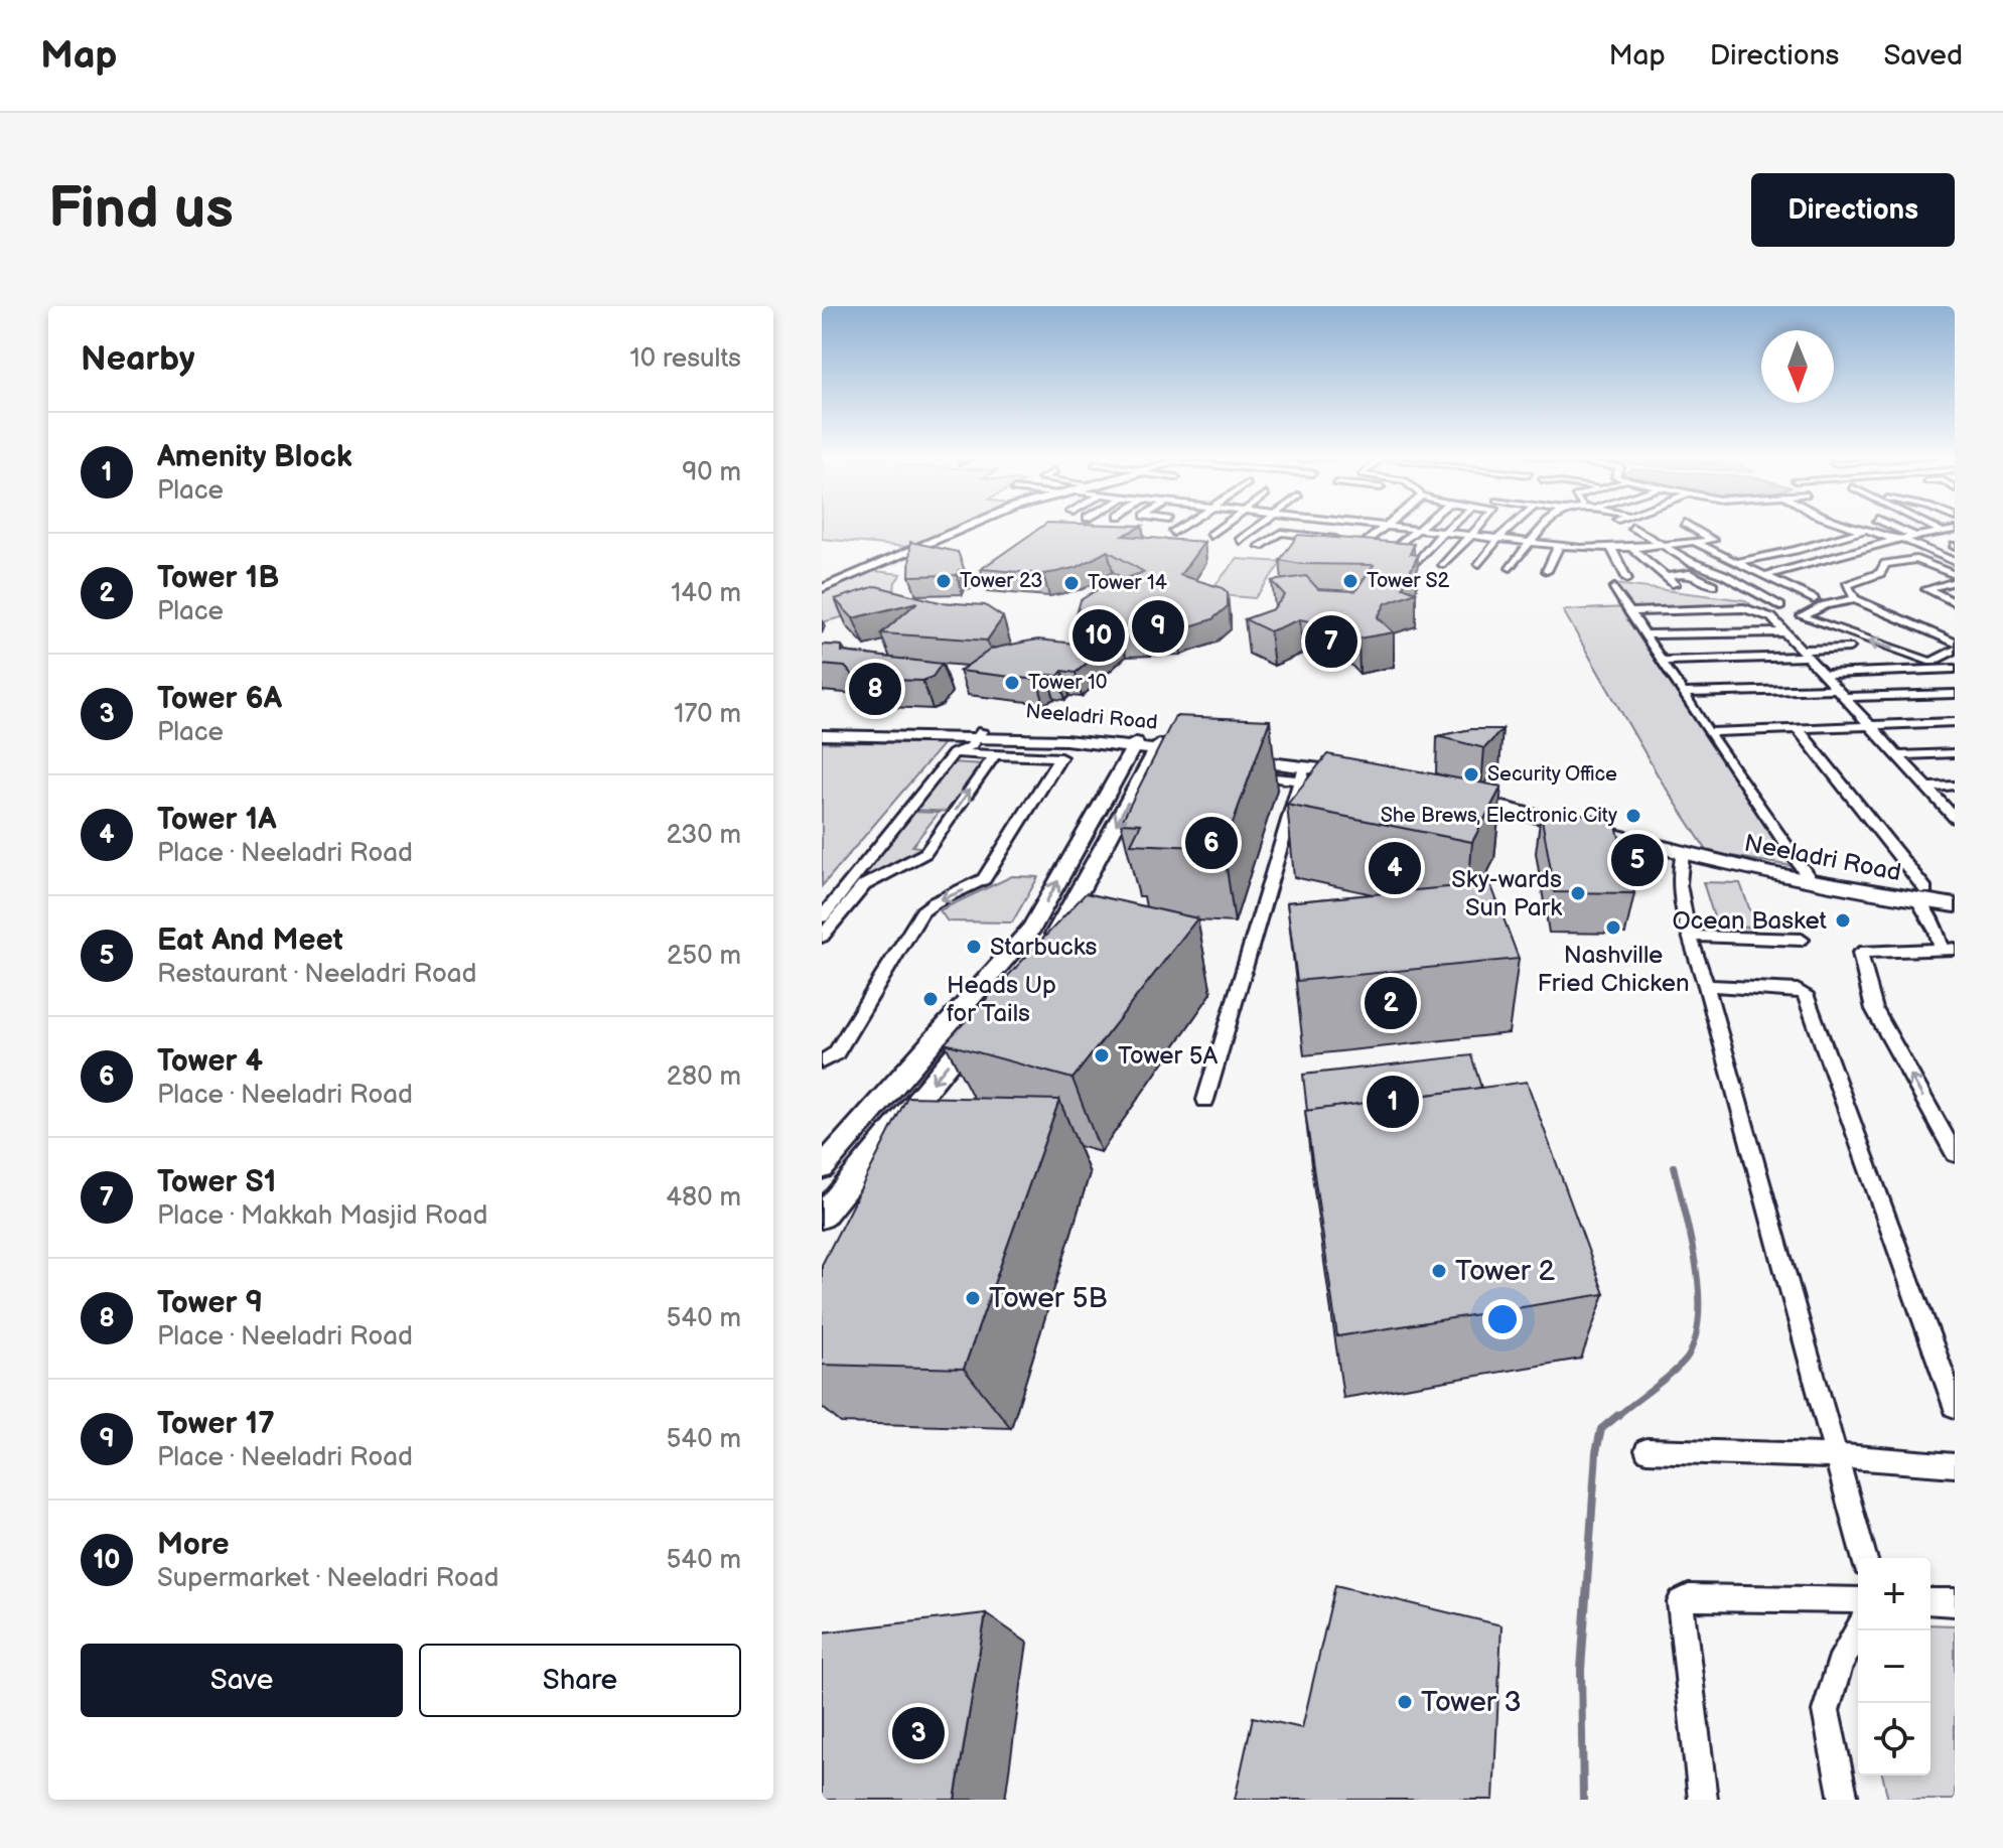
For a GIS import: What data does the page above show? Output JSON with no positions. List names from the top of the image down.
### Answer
{
  "streets": {
    "main road": ["Neeladri Road"]
  },
  "places": [
    "Tower 23",
    "Tower S2",
    "Tower 14",
    "Tower 10",
    "Security Office",
    "She Brews, Electronic City",
    "Sky-wards Sun Park",
    "Ocean Basket",
    "Nashville Fried Chicken",
    "Starbucks",
    "Heads Up for Tails",
    "Tower 5A",
    "Tower 2",
    "Tower 5B",
    "Tower 3"
  ],
  "north": "bottom",
  "page": {
    "header": "Map",
    "nav": ["Map", "Directions", "Saved"],
    "buttons": [
      "Directions",
      ["Save", "Share"]
    ],
    "title": "Find us",
    "heading": ["Nearby", "10 results"],
    "list": [
      {
        "mark": "1",
        "name": "Amenity Block",
        "note": "Place",
        "value": "90 m"
      },
      {
        "mark": "2",
        "name": "Tower 1B",
        "note": "Place",
        "value": "140 m"
      },
      {
        "mark": "3",
        "name": "Tower 6A",
        "note": "Place",
        "value": "170 m"
      },
      {
        "mark": "4",
        "name": "Tower 1A",
        "note": "Place · Neeladri Road",
        "value": "230 m"
      },
      {
        "mark": "5",
        "name": "Eat And Meet",
        "note": "Restaurant · Neeladri Road",
        "value": "250 m"
      },
      {
        "mark": "6",
        "name": "Tower 4",
        "note": "Place · Neeladri Road",
        "value": "280 m"
      },
      {
        "mark": "7",
        "name": "Tower S1",
        "note": "Place · Makkah Masjid Road",
        "value": "480 m"
      },
      {
        "mark": "8",
        "name": "Tower 9",
        "note": "Place · Neeladri Road",
        "value": "540 m"
      },
      {
        "mark": "9",
        "name": "Tower 17",
        "note": "Place · Neeladri Road",
        "value": "540 m"
      },
      {
        "mark": "10",
        "name": "More",
        "note": "Supermarket · Neeladri Road",
        "value": "540 m"
      }
    ],
    "pins": [
      "9",
      "10",
      "7",
      "8",
      "6",
      "5",
      "4",
      "2",
      "1",
      "3"
    ],
    "map_buttons": ["+", "−"]
  }
}
